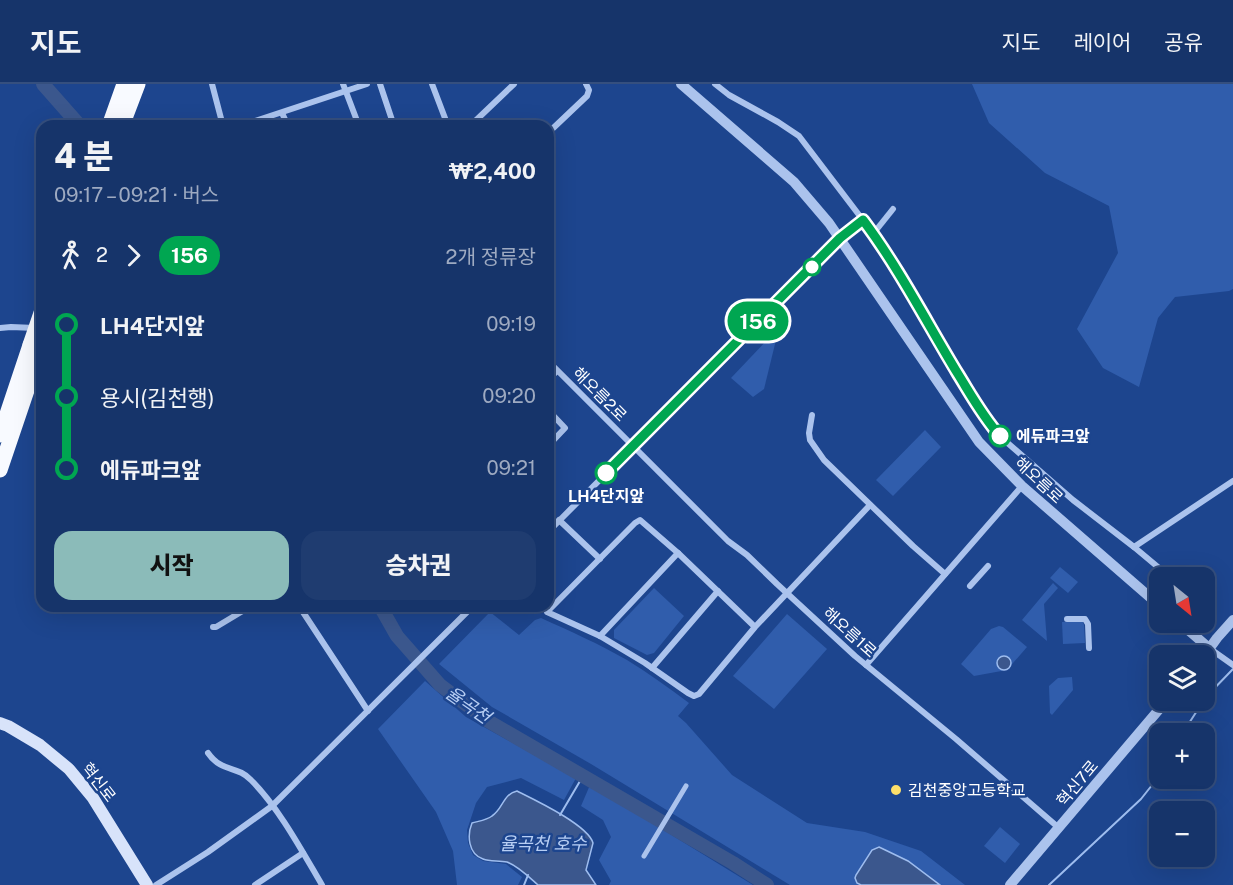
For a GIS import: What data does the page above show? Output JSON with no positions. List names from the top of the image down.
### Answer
{
  "streets": {
    "main road": ["혁신로"],
    "street": [
      "해오름2로",
      "해오름로",
      "해오름1로",
      "혁신7로"
    ]
  },
  "crossings": [
    ["해오름2로", "해오름1로"],
    ["해오름1로", "혁신7로"]
  ],
  "water": ["율곡천", "율곡천 호수"],
  "places": ["에듀파크앞", "LH4단지앞", "김천중앙고등학교"],
  "lines": ["bus line 156"],
  "north": "bottom right",
  "page": {
    "header": "지도",
    "nav": ["지도", "레이어", "공유"],
    "on_map": "156",
    "heading": ["4 분", "09:17 – 09:21 · 버스", "₩2,400"],
    "legs": ["2", "156", "2개 정류장"],
    "list": [
      {
        "name": "LH4단지앞",
        "value": "09:19"
      },
      {
        "name": "용시(김천행)",
        "value": "09:20"
      },
      {
        "name": "에듀파크앞",
        "value": "09:21"
      }
    ],
    "buttons": ["시작", "승차권"],
    "map_buttons": ["+", "−"]
  }
}
